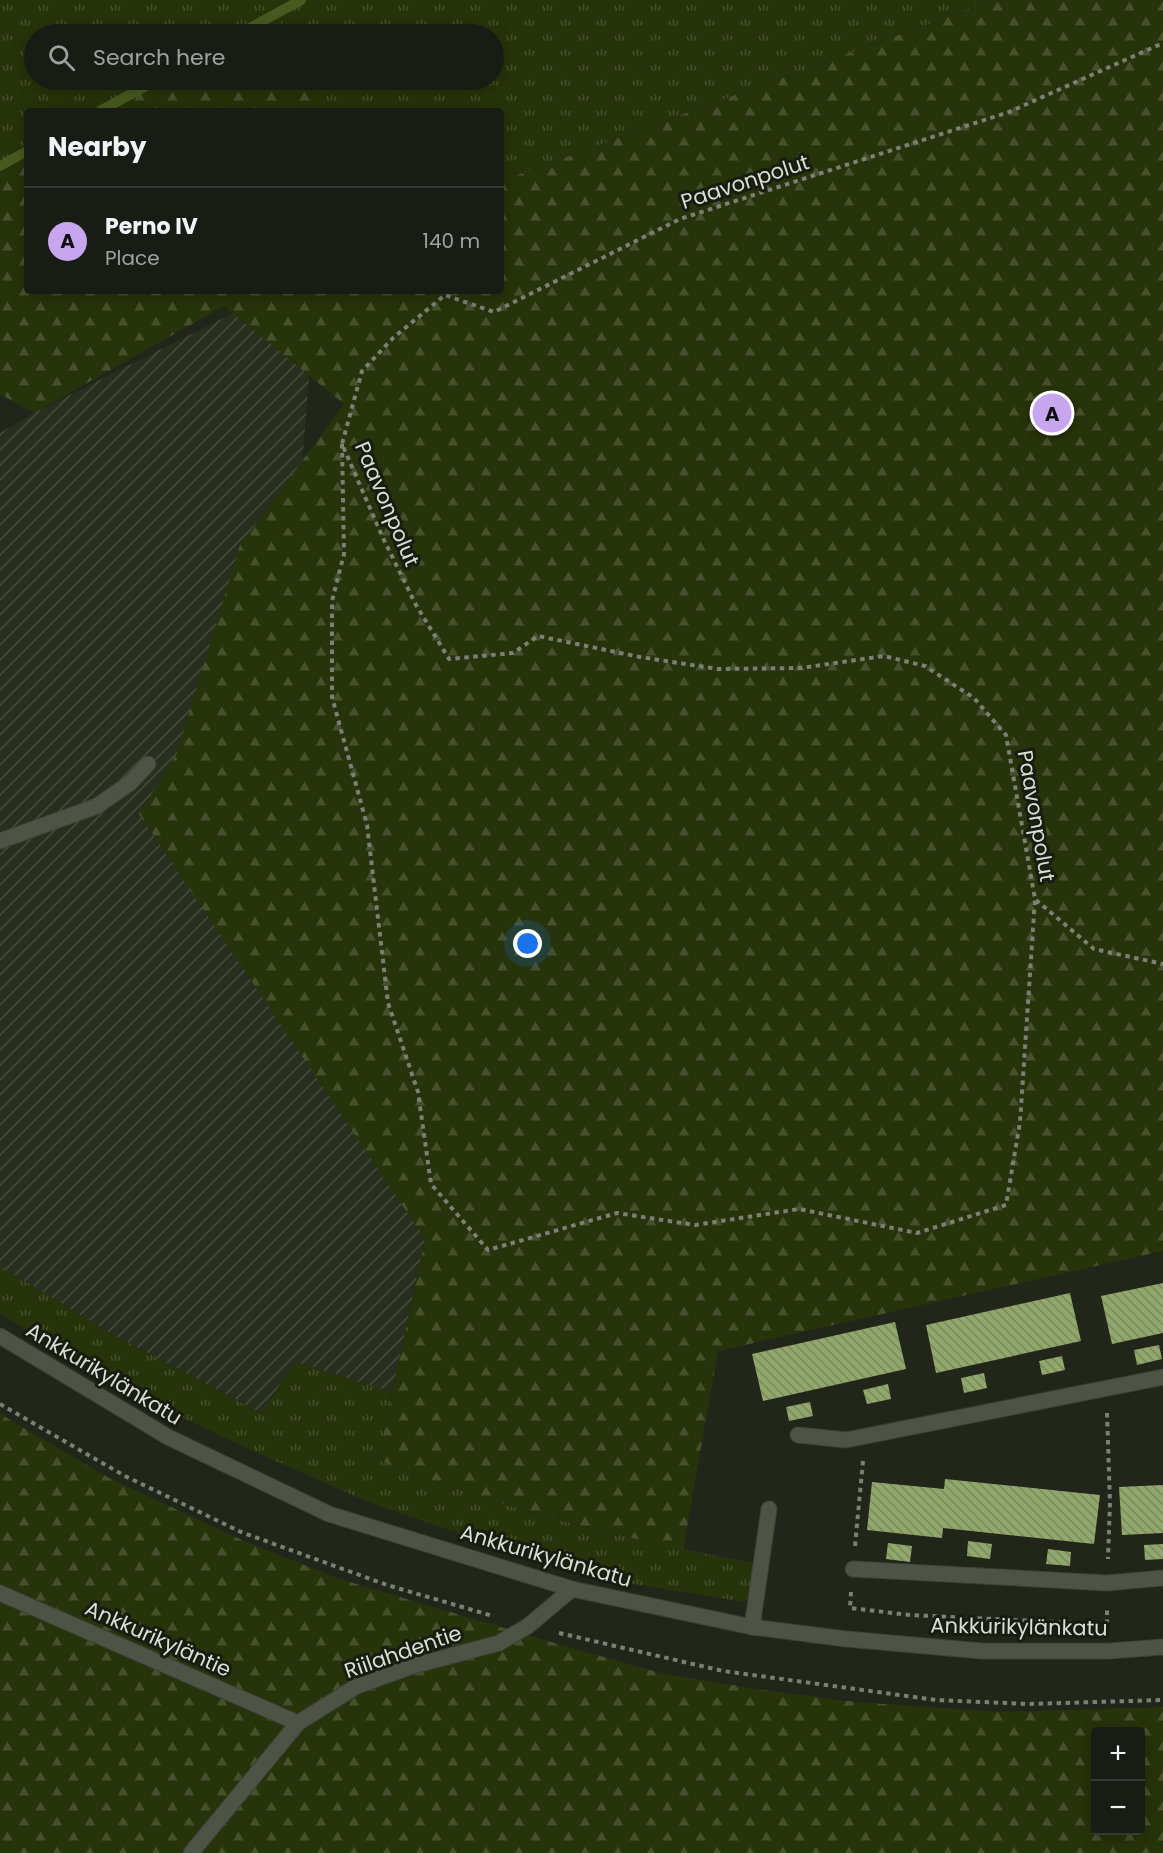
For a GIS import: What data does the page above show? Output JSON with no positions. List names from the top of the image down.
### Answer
{
  "streets": {
    "street": ["Ankkurikylänkatu", "Ankkurikyläntie", "Riilahdentie"],
    "path": ["Paavonpolut"]
  },
  "crossings": [
    ["Ankkurikylänkatu", "Riilahdentie"],
    ["Ankkurikyläntie", "Riilahdentie"]
  ],
  "page": {
    "search": "Search here",
    "heading": "Nearby",
    "list": [
      {
        "mark": "A",
        "name": "Perno IV",
        "note": "Place",
        "value": "140 m"
      }
    ],
    "pins": "A",
    "map_buttons": ["+", "−"]
  }
}
